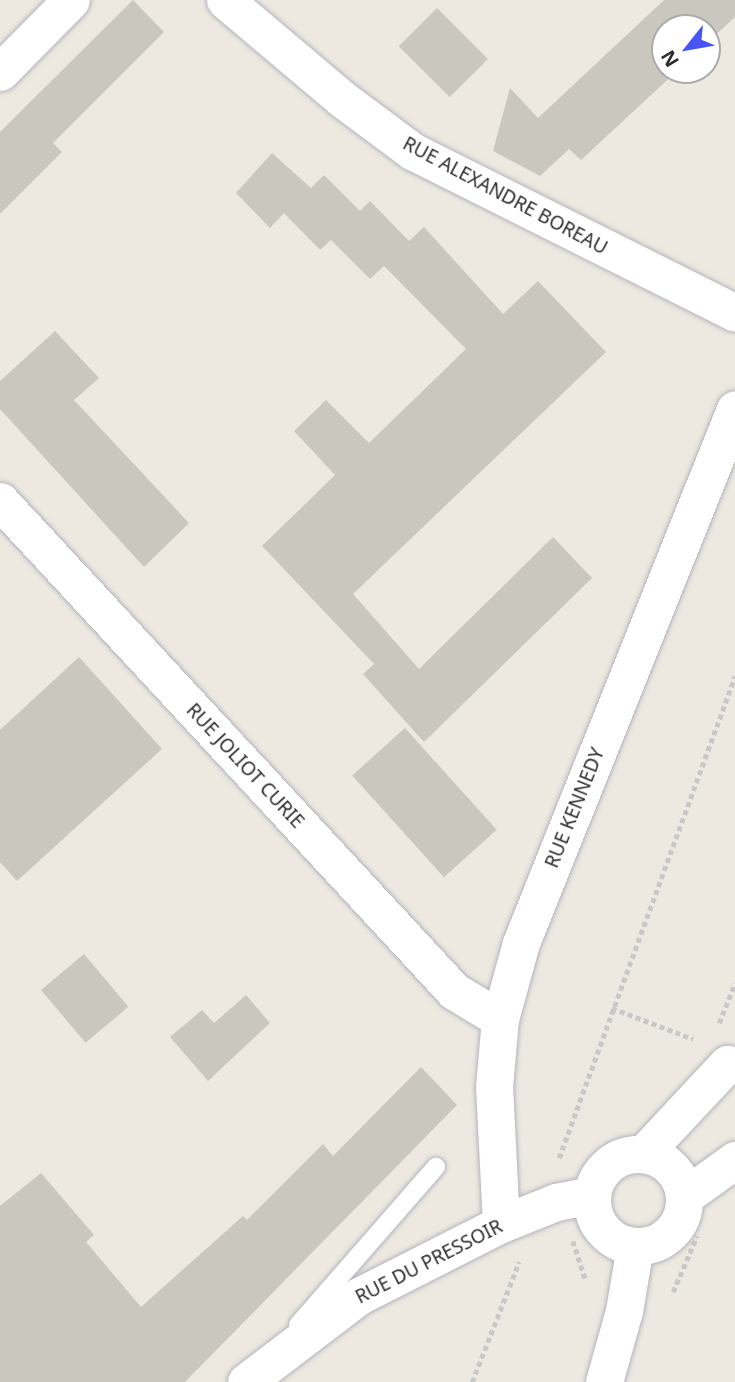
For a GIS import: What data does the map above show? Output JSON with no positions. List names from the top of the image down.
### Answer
{
  "streets": {
    "street": [
      "RUE ALEXANDRE BOREAU",
      "RUE JOLIOT CURIE",
      "RUE KENNEDY",
      "RUE DU PRESSOIR"
    ]
  },
  "crossings": [
    ["RUE JOLIOT CURIE", "RUE KENNEDY"],
    ["RUE KENNEDY", "RUE DU PRESSOIR"]
  ],
  "north": "bottom left"
}
